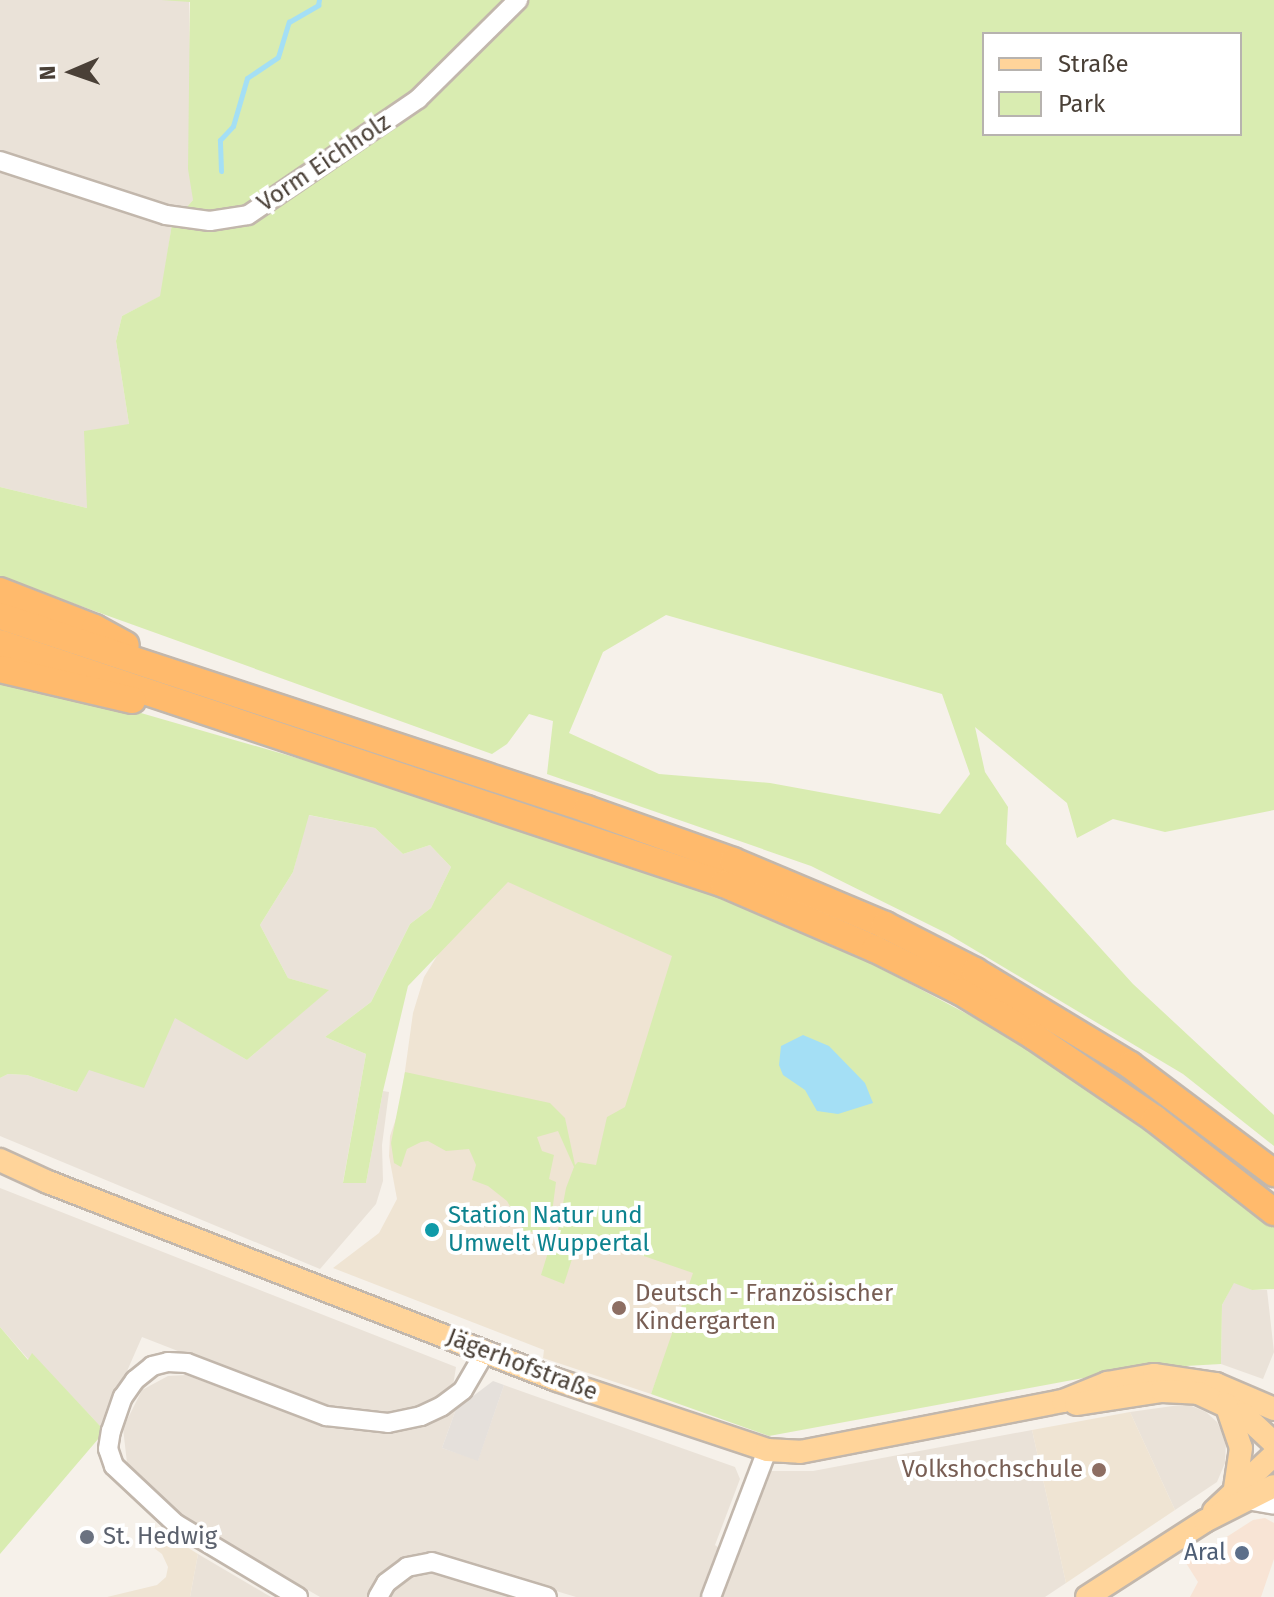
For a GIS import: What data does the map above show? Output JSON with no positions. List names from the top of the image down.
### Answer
{
  "streets": {
    "main road": ["Jägerhofstraße"],
    "street": ["Vorm Eichholz"]
  },
  "places": [
    "Station Natur und Umwelt Wuppertal",
    "Deutsch - Französischer Kindergarten",
    "Volkshochschule",
    "St. Hedwig",
    "Aral"
  ],
  "legend": ["Straße", "Park"],
  "north": "left"
}
